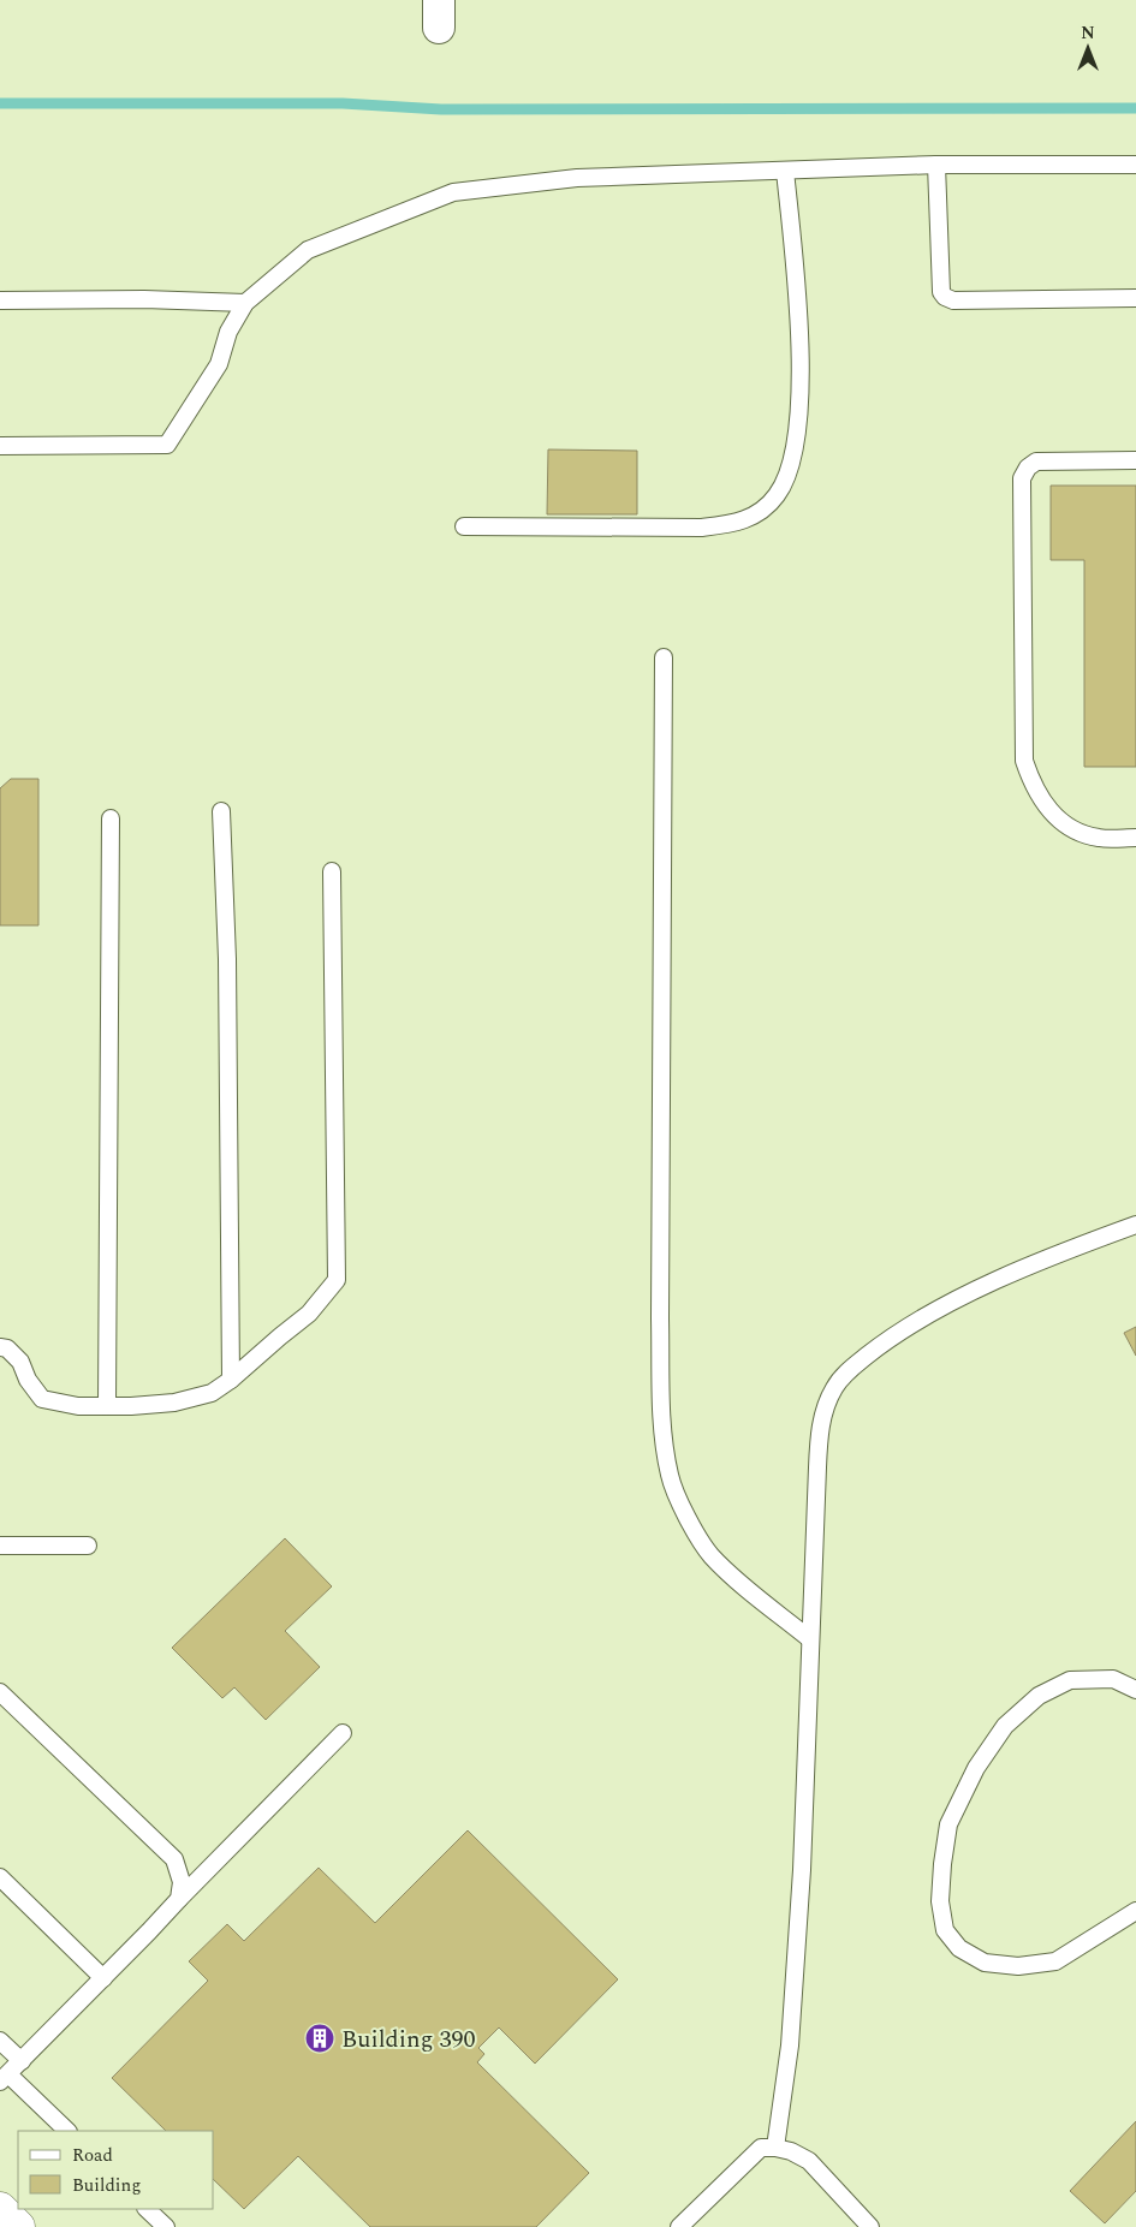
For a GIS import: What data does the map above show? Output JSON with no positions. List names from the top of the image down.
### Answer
{
  "places": {
    "building": ["Building 390"]
  },
  "legend": ["Road", "Building"],
  "north": "top"
}
